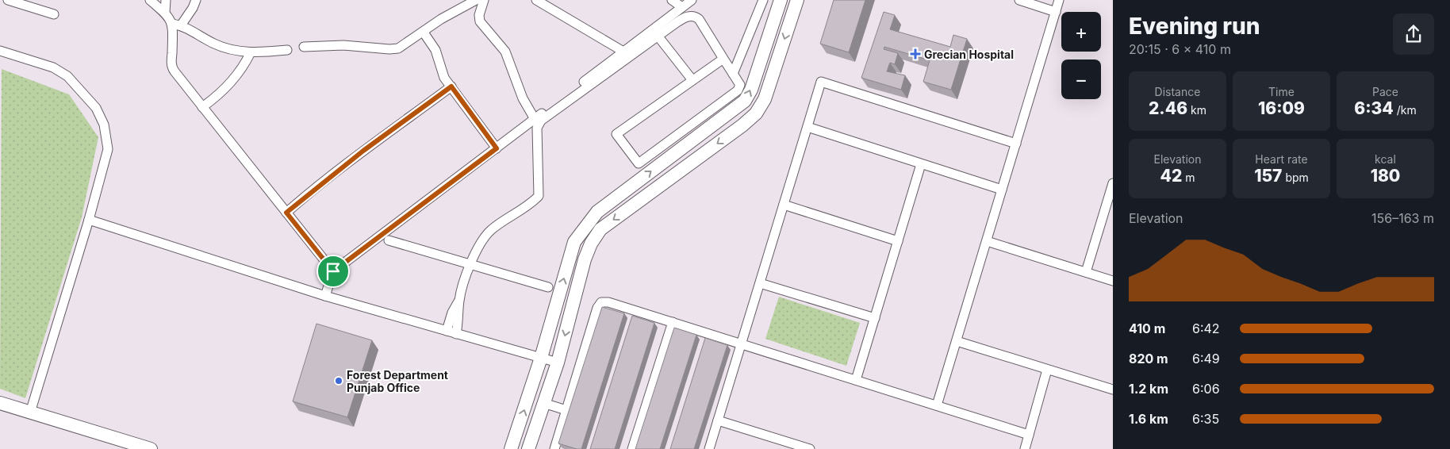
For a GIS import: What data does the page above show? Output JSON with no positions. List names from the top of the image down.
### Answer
{
  "places": {
    "health": ["Grecian Hospital"],
    "other": ["Forest Department Punjab Office"]
  },
  "page": {
    "heading": ["Evening run", "20:15 · 6 × 410 m"],
    "map_buttons": ["+", "−"],
    "stats": [
      ["Distance", "2.46 km"],
      ["Time", "16:09"],
      ["Pace", "6:34 /km"],
      ["Elevation", "42 m"],
      ["Heart rate", "157 bpm"],
      ["kcal", "180"]
    ],
    "chart": ["Elevation", "156–163 m"],
    "list": [
      {
        "name": "410 m",
        "note": "6:42"
      },
      {
        "name": "820 m",
        "note": "6:49"
      },
      {
        "name": "1.2 km",
        "note": "6:06"
      },
      {
        "name": "1.6 km",
        "note": "6:35"
      }
    ]
  }
}
